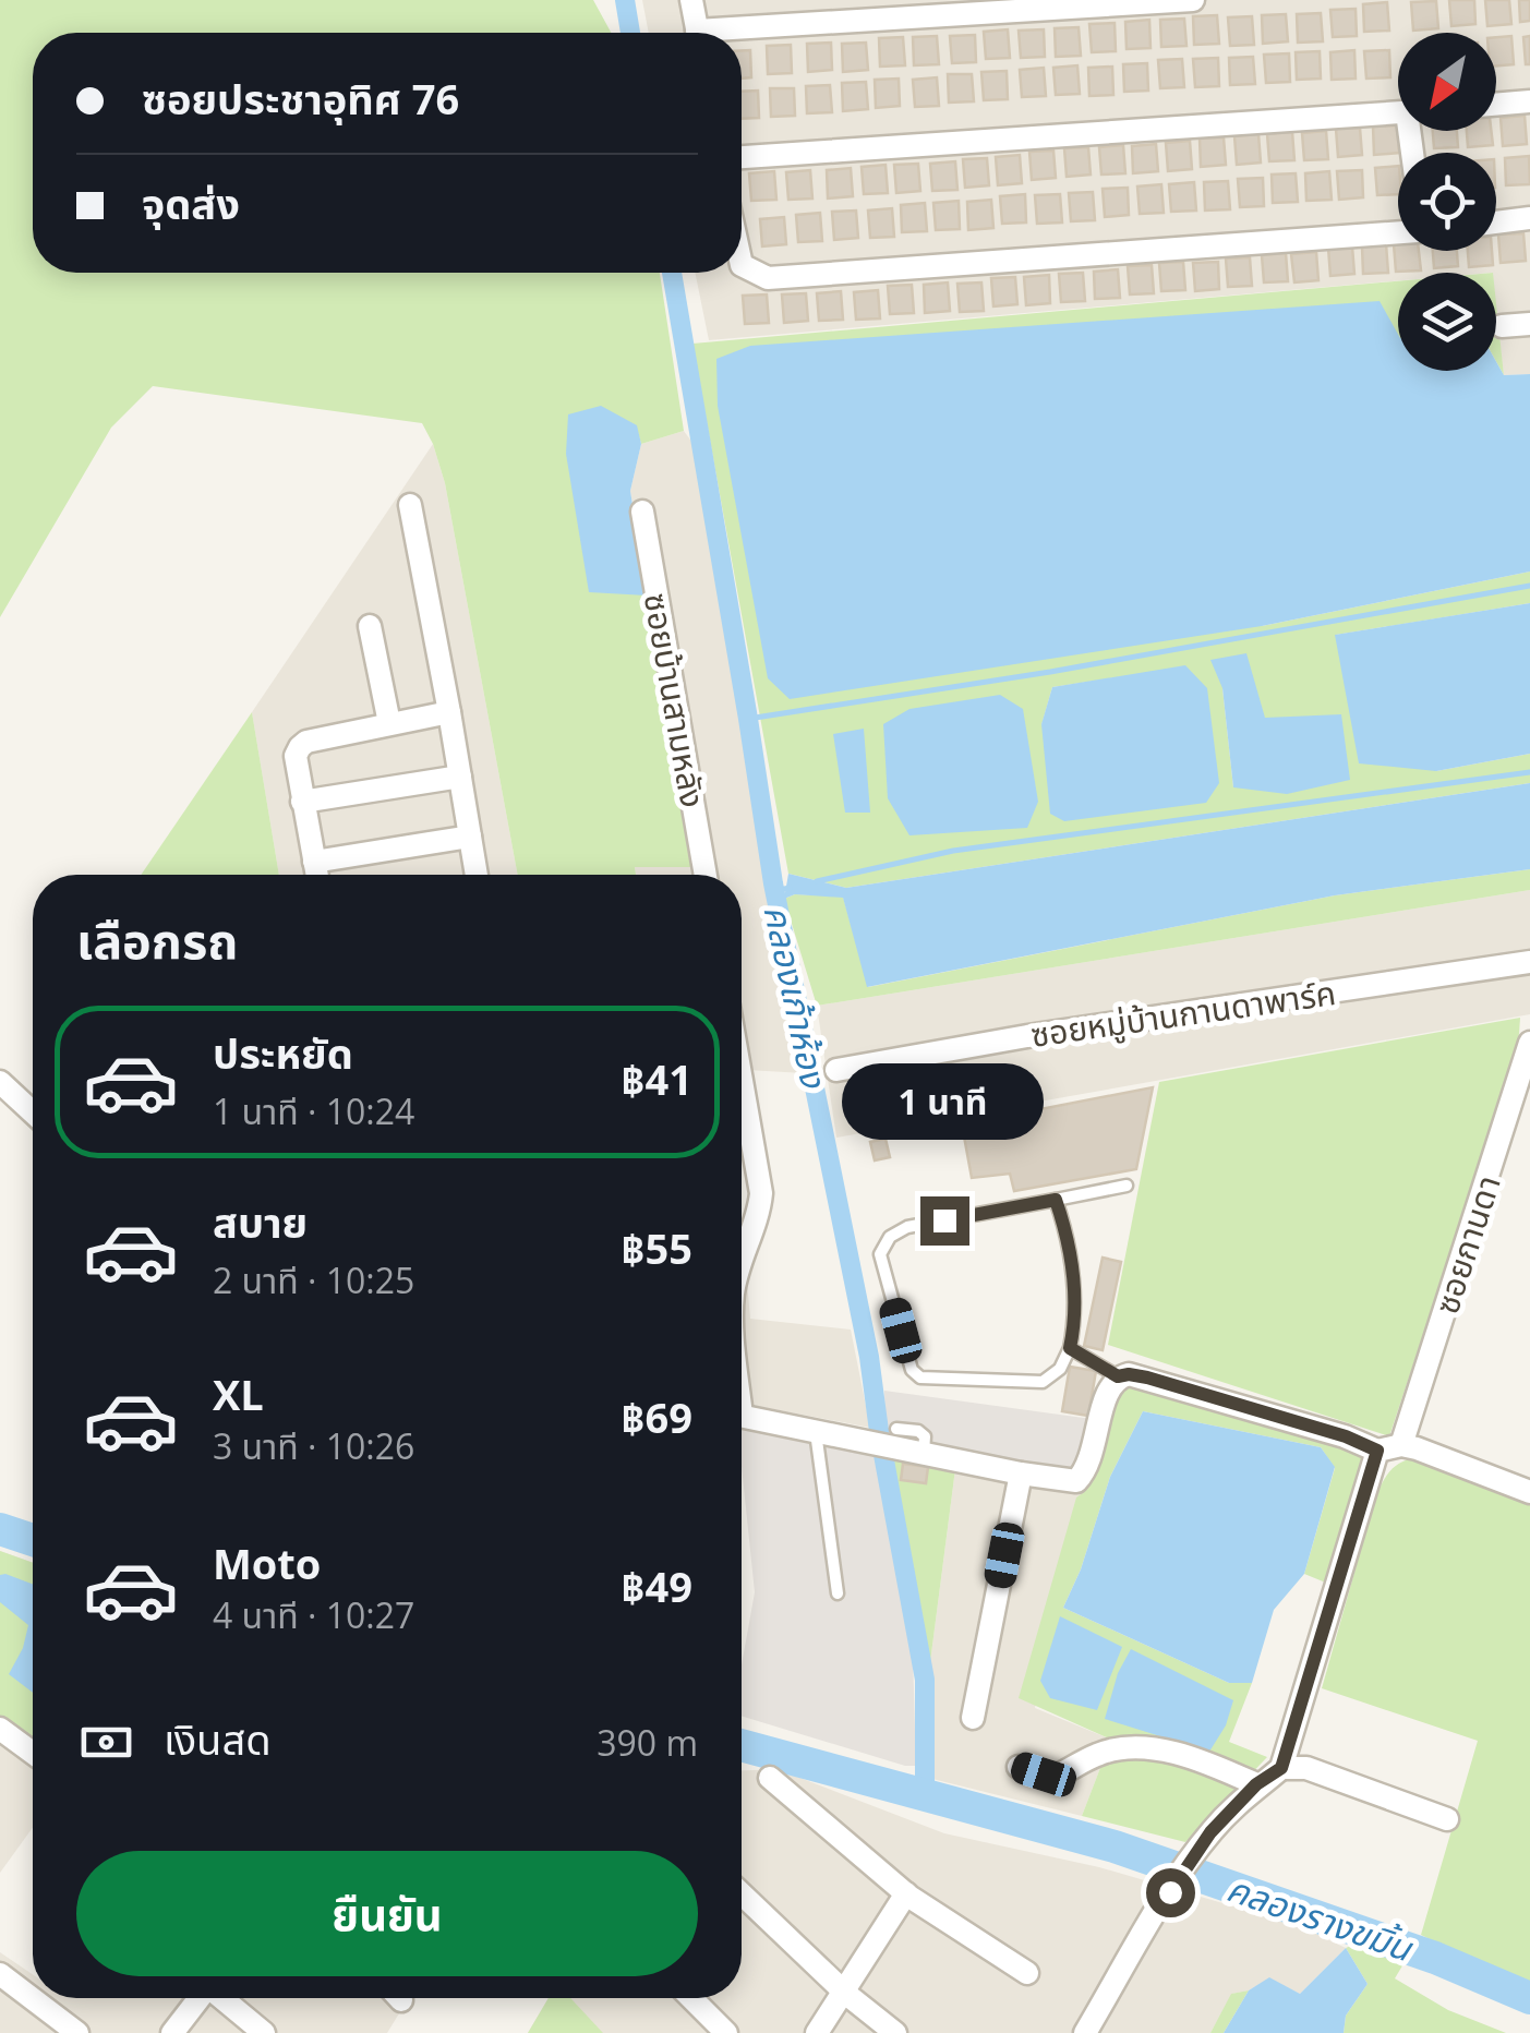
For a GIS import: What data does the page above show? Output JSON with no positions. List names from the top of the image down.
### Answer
{
  "streets": {
    "street": ["ซอยบ้านสามหลัง", "ซอยหมู่บ้านกานดาพาร์ค", "ซอยกานดา"]
  },
  "water": ["คลองเก้าห้อง", "คลองรางขมิ้น"],
  "north": "bottom left",
  "page": {
    "banner": ["ซอยประชาอุทิศ 76", "จุดส่ง"],
    "heading": "เลือกรถ",
    "list": [
      {
        "name": "ประหยัด",
        "note": "1 นาที · 10:24",
        "value": "฿41"
      },
      {
        "name": "สบาย",
        "note": "2 นาที · 10:25",
        "value": "฿55"
      },
      {
        "name": "XL",
        "note": "3 นาที · 10:26",
        "value": "฿69"
      },
      {
        "name": "Moto",
        "note": "4 นาที · 10:27",
        "value": "฿49"
      }
    ],
    "bubble": "1 นาที",
    "pay": ["เงินสด", "390 m"],
    "buttons": "ยืนยัน"
  }
}
